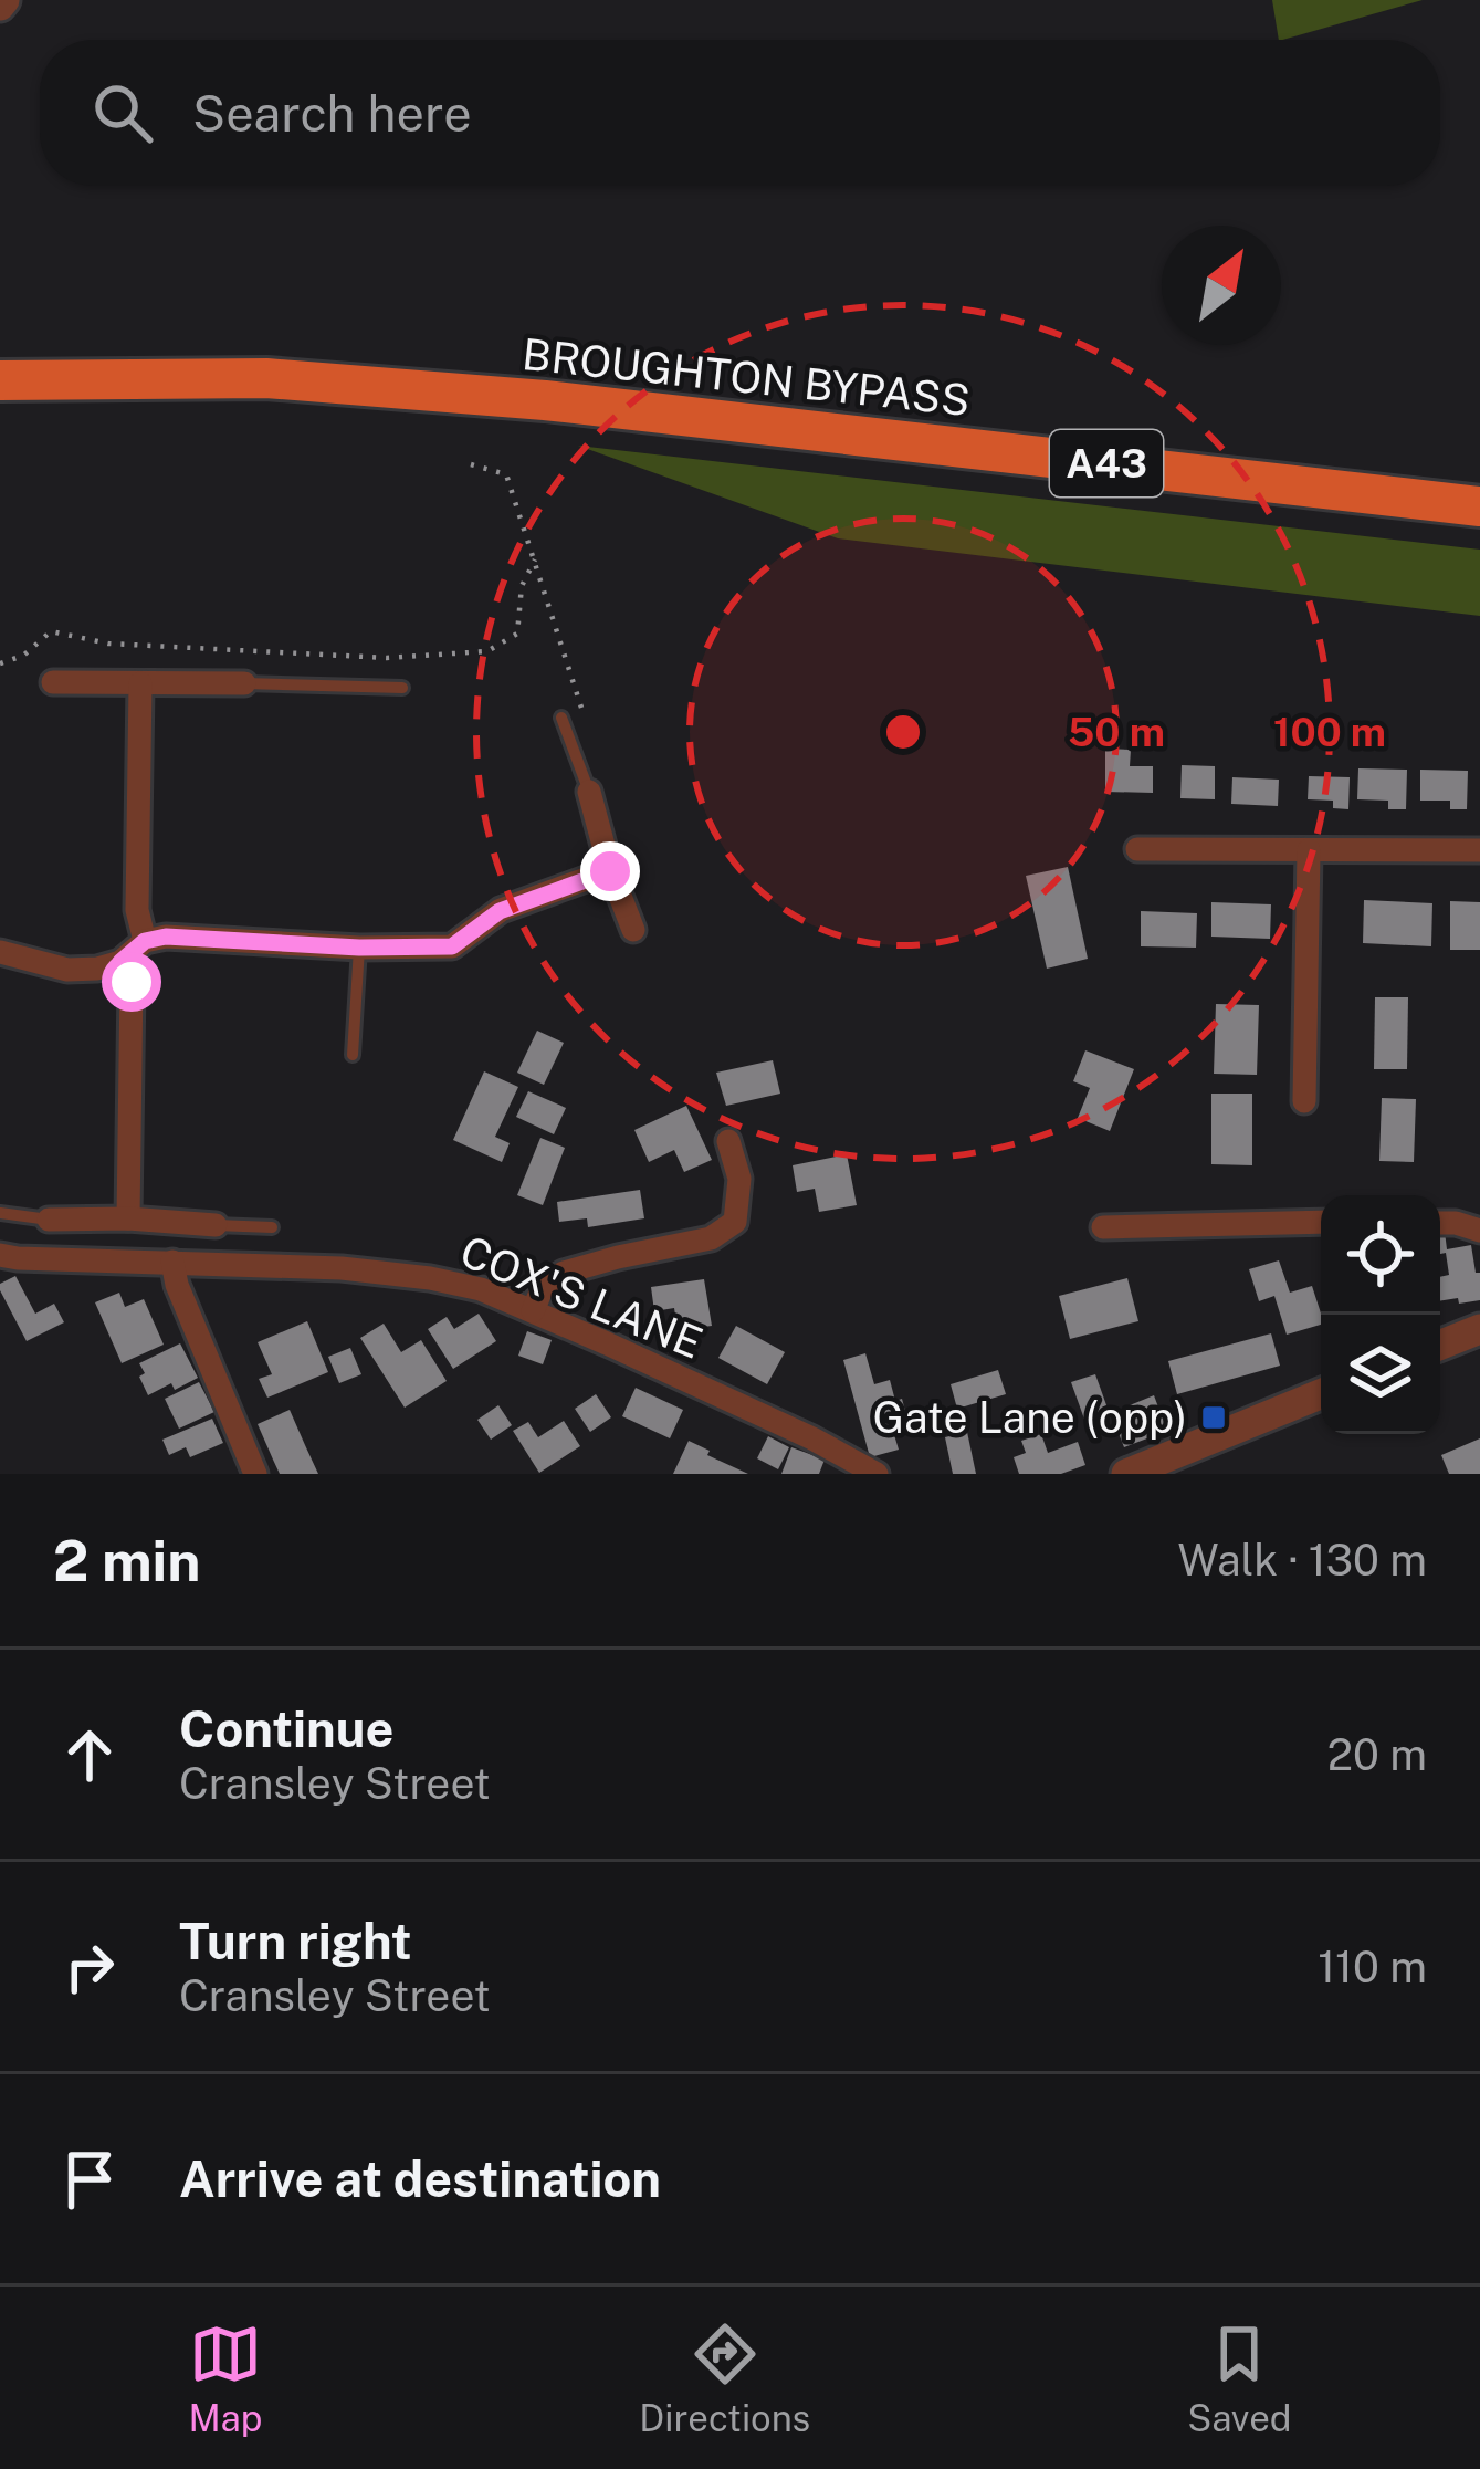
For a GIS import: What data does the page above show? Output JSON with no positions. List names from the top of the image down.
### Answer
{
  "streets": {
    "highway": ["BROUGHTON BYPASS", "A43"],
    "street": ["COX'S LANE"]
  },
  "places": {
    "transit": ["Gate Lane (opp)"]
  },
  "north": "top right",
  "page": {
    "search": "Search here",
    "heading": ["2 min", "Walk · 130 m"],
    "list": [
      ["Continue", "Cransley Street", "20 m"],
      ["Turn right", "Cransley Street", "110 m"],
      "Arrive at destination"
    ],
    "nav": ["Map", "Directions", "Saved"]
  },
  "rings": ["50 m", "100 m"]
}
